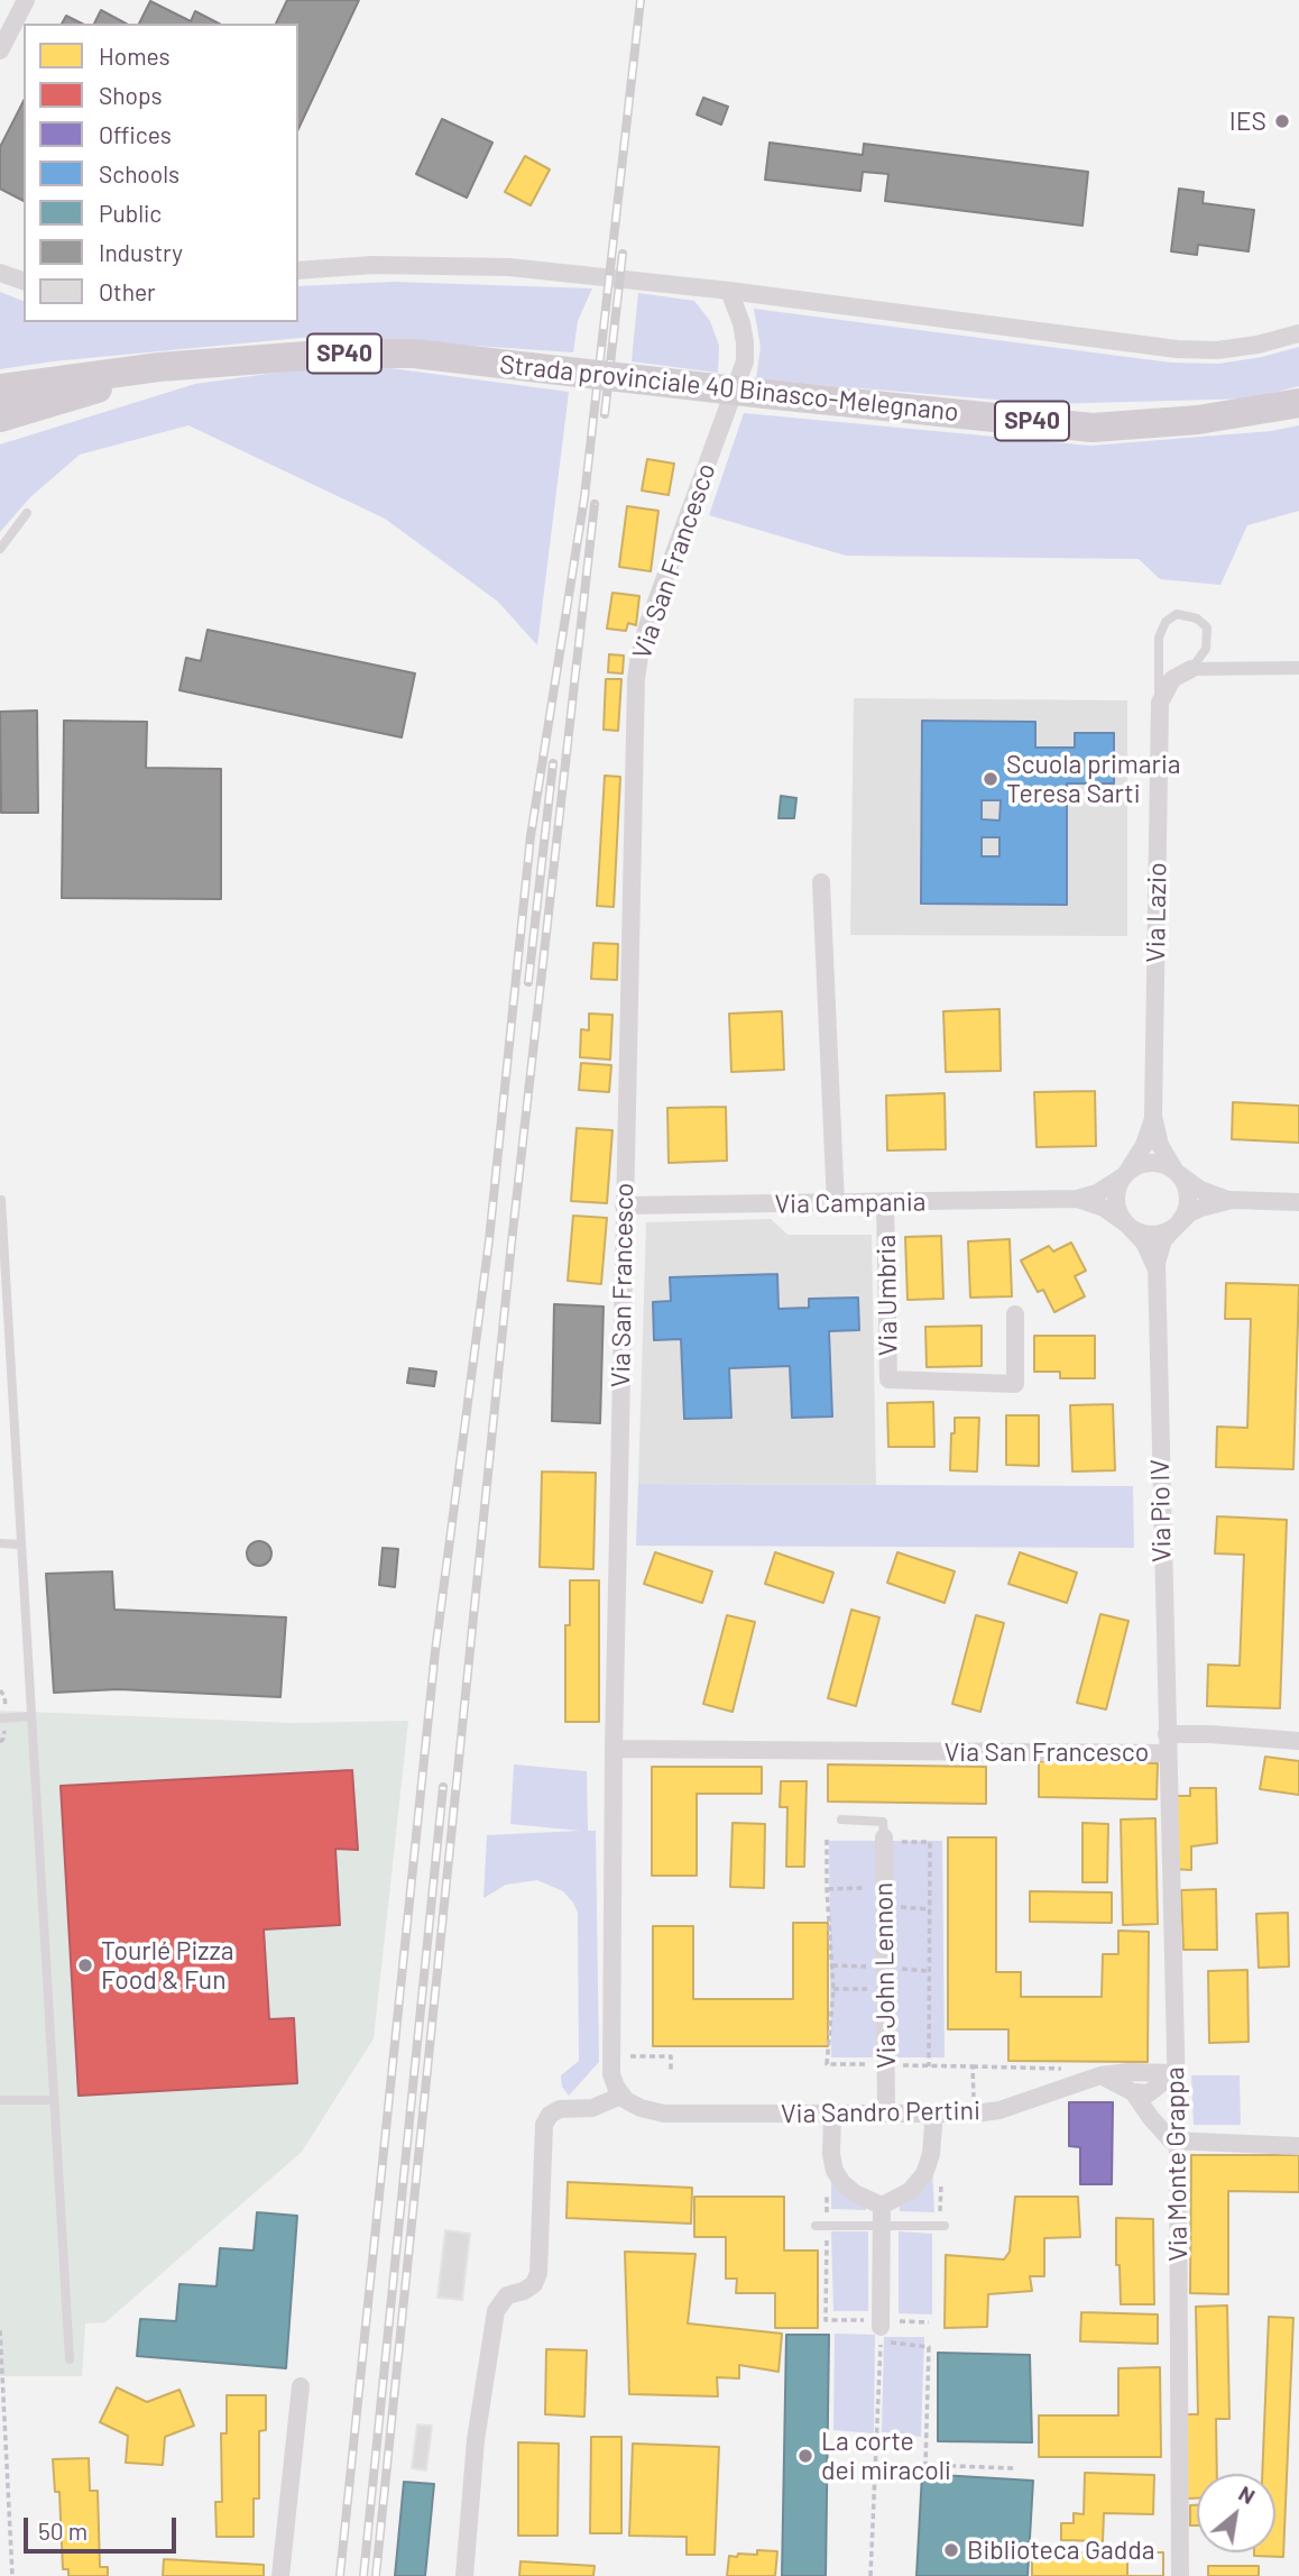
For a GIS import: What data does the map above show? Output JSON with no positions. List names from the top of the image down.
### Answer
{
  "streets": {
    "main road": ["SP40", "Strada provinciale 40 Binasco-Melegnano"],
    "street": [
      "Via San Francesco",
      "Via Lazio",
      "Via Campania",
      "Via Umbria",
      "Via Pio IV",
      "Via John Lennon",
      "Via Sandro Pertini",
      "Via Monte Grappa"
    ]
  },
  "crossings": [
    ["Via San Francesco", "Via Campania"],
    ["Via San Francesco", "Via Pio IV"],
    ["Via San Francesco", "Via Monte Grappa"],
    ["Via Lazio", "Via Campania"],
    ["Via Lazio", "Via Pio IV"],
    ["Via Campania", "Via Umbria"],
    ["Via Campania", "Via Pio IV"],
    ["Via Pio IV", "Via Monte Grappa"],
    ["Via John Lennon", "Via Sandro Pertini"],
    ["Via Sandro Pertini", "Via Monte Grappa"]
  ],
  "places": [
    "IES",
    "Scuola primaria Teresa Sarti",
    "Tourlé Pizza Food & Fun",
    "La corte dei miracoli",
    "Biblioteca Gadda"
  ],
  "legend": [
    "Homes",
    "Shops",
    "Offices",
    "Schools",
    "Public",
    "Industry",
    "Other"
  ],
  "scale_bar": "50 m",
  "north": "top right"
}
